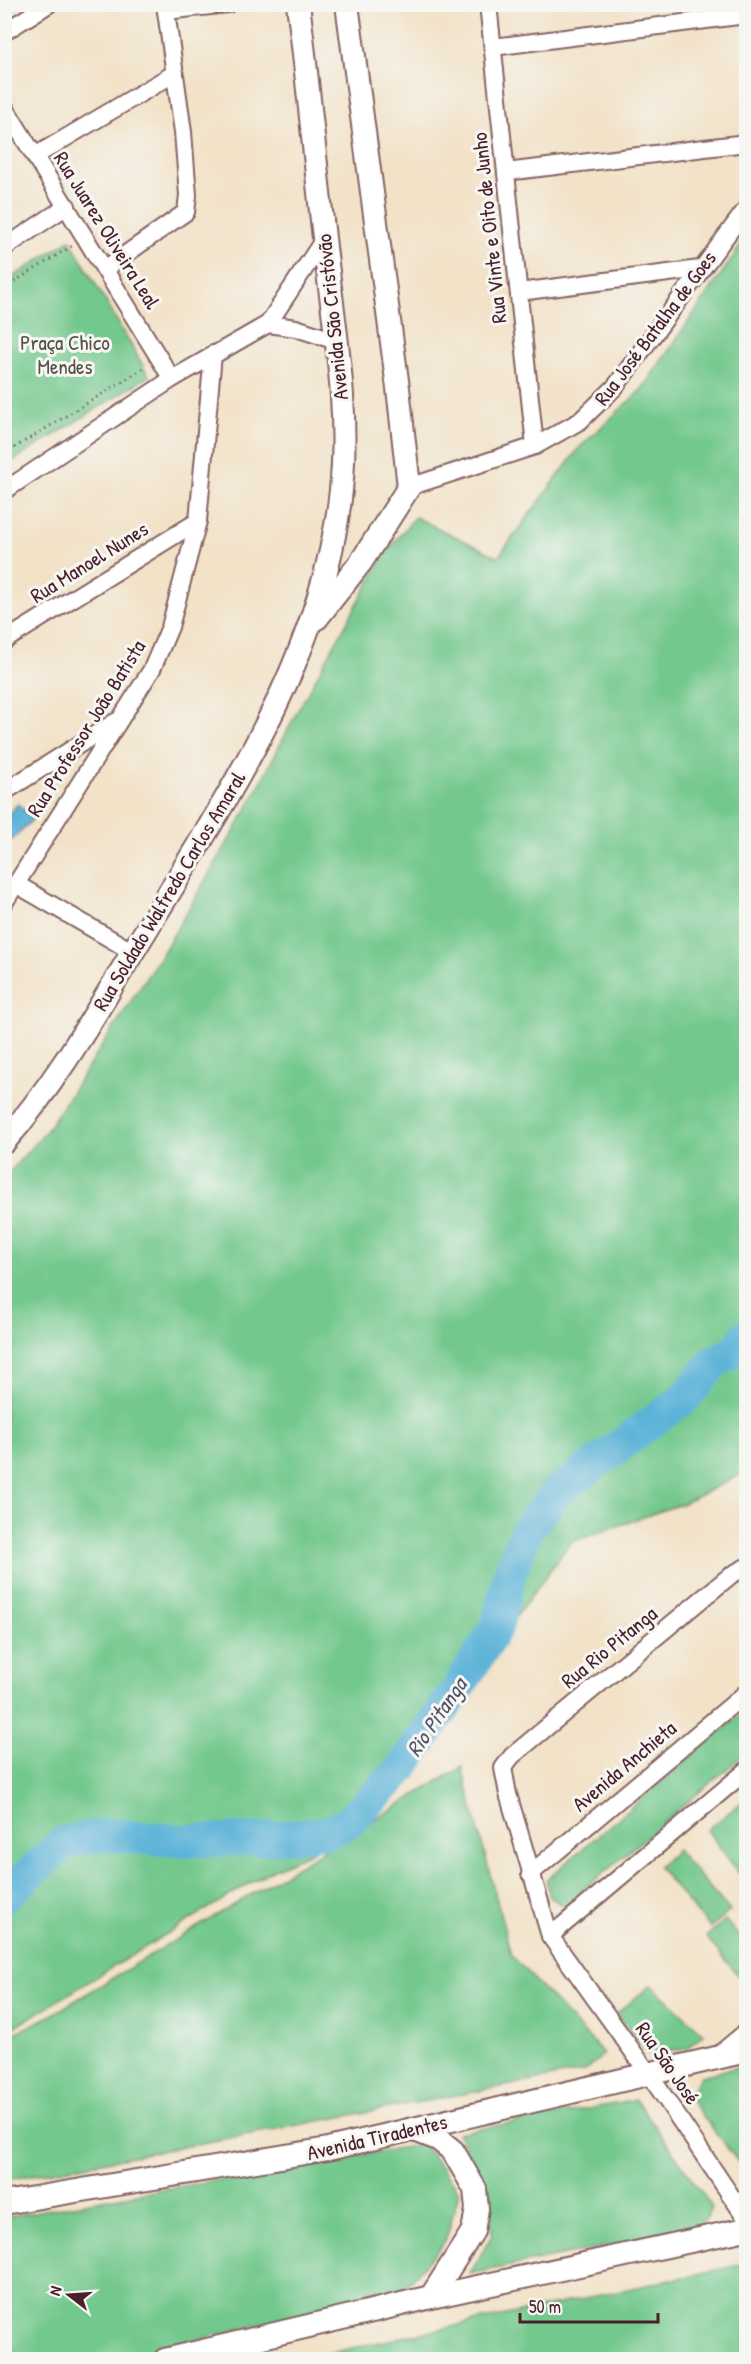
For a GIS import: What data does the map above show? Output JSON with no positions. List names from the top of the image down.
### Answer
{
  "streets": {
    "street": [
      "Rua Vinte e Oito de Junho",
      "Rua Juarez Oliveira Leal",
      "Avenida São Cristóvão",
      "Rua José Batalha de Goes",
      "Rua Manoel Nunes",
      "Rua Professor João Batista",
      "Rua Soldado Walfredo Carlos Amaral",
      "Rua Rio Pitanga",
      "Avenida Anchieta",
      "Rua São José",
      "Avenida Tiradentes"
    ]
  },
  "crossings": [
    ["Rua Vinte e Oito de Junho", "Rua José Batalha de Goes"],
    ["Avenida São Cristóvão", "Rua Soldado Walfredo Carlos Amaral"],
    ["Rua Manoel Nunes", "Rua Professor João Batista"],
    ["Rua Rio Pitanga", "Rua São José"],
    ["Avenida Anchieta", "Rua São José"],
    ["Rua São José", "Avenida Tiradentes"]
  ],
  "water": ["Rio Pitanga"],
  "parks": ["Praça Chico Mendes"],
  "scale_bar": "50 m",
  "north": "left"
}
